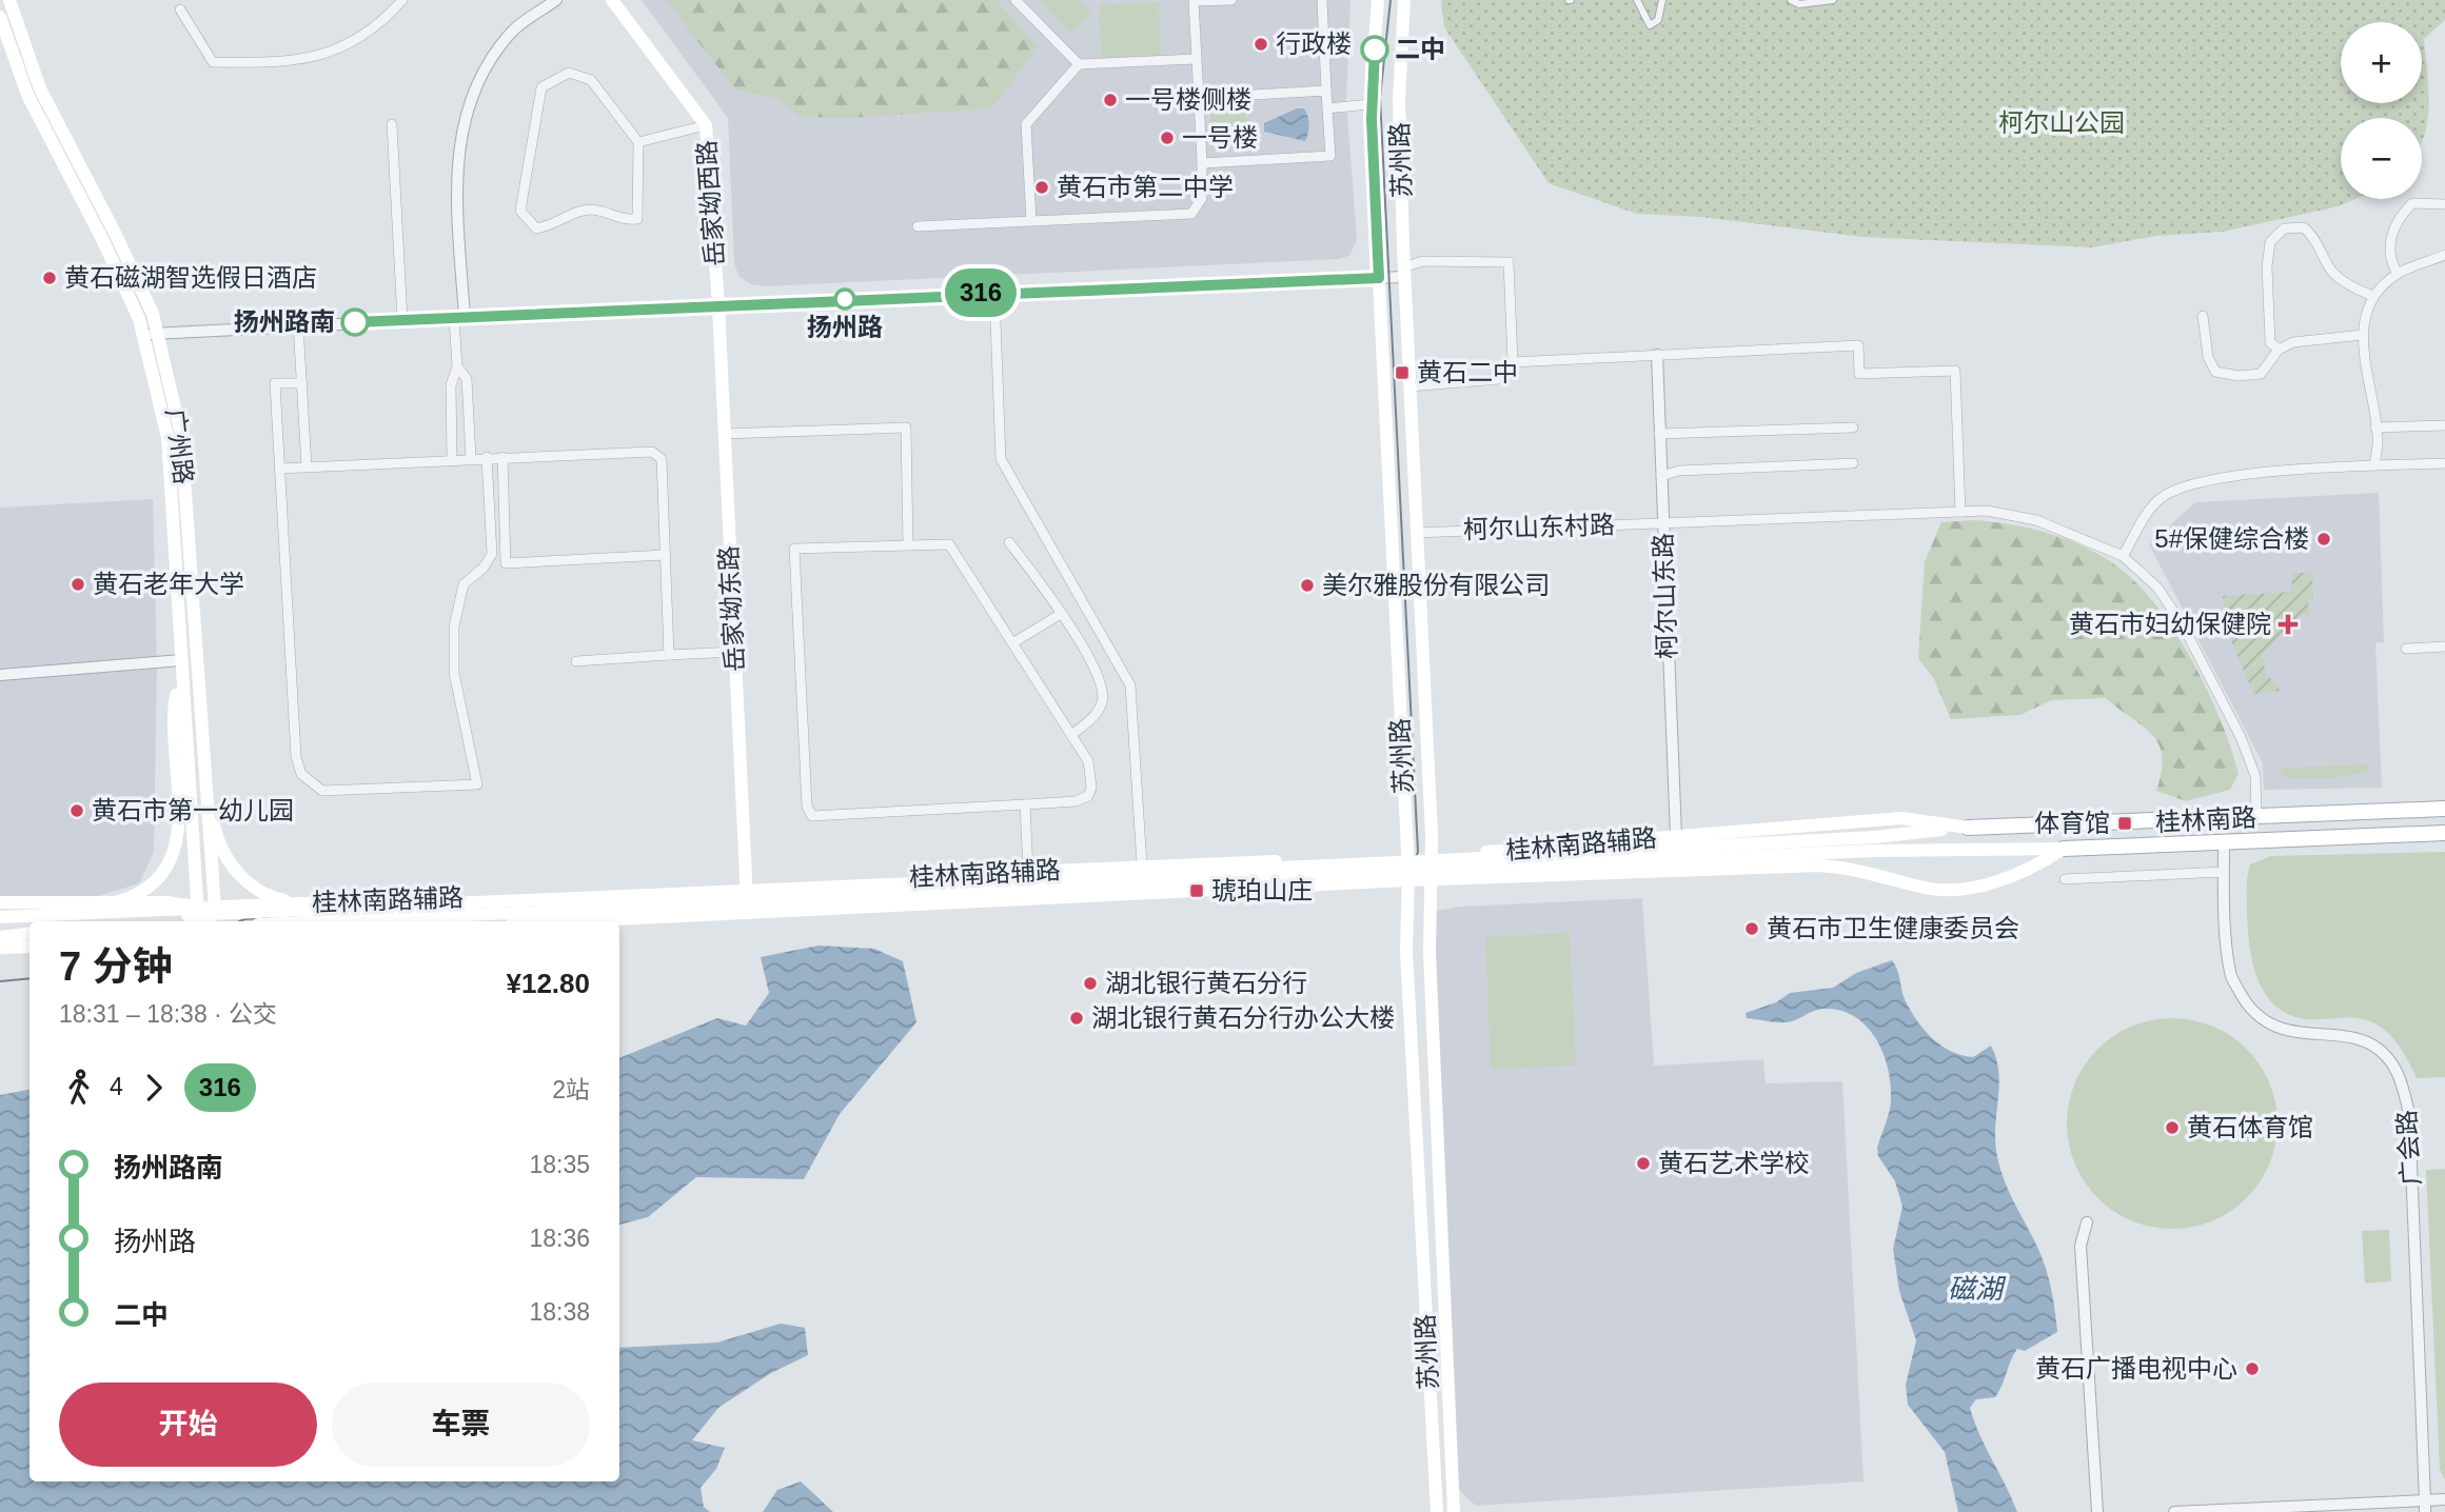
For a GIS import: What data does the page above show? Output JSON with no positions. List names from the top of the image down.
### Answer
{
  "streets": {
    "main road": [
      "苏州路",
      "岳家坳西路",
      "广州路",
      "岳家坳东路",
      "桂林南路",
      "桂林南路辅路"
    ],
    "street": ["柯尔山东村路", "柯尔山东路", "广会路"]
  },
  "crossings": [
    ["苏州路", "柯尔山东村路"],
    ["苏州路", "桂林南路辅路"],
    ["岳家坳西路", "岳家坳东路"],
    ["广州路", "桂林南路辅路"],
    ["柯尔山东村路", "柯尔山东路"],
    ["柯尔山东路", "桂林南路辅路"],
    ["岳家坳东路", "桂林南路辅路"],
    ["桂林南路", "桂林南路辅路"],
    ["桂林南路", "广会路"]
  ],
  "water": ["磁湖"],
  "parks": ["柯尔山公园"],
  "places": {
    "other": [
      "行政楼",
      "二中",
      "一号楼侧楼",
      "一号楼",
      "黄石市第二中学",
      "黄石磁湖智选假日酒店",
      "扬州路",
      "扬州路南",
      "5#保健综合楼",
      "黄石老年大学",
      "美尔雅股份有限公司",
      "黄石市第一幼儿园",
      "黄石市卫生健康委员会",
      "湖北银行黄石分行",
      "湖北银行黄石分行办公大楼",
      "黄石体育馆",
      "黄石艺术学校",
      "黄石广播电视中心"
    ],
    "transit": ["黄石二中", "体育馆", "琥珀山庄"],
    "health": ["黄石市妇幼保健院"]
  },
  "lines": ["bus line 316"],
  "page": {
    "on_map": "316",
    "map_buttons": ["+", "−"],
    "heading": ["7 分钟", "18:31 – 18:38 · 公交", "¥12.80"],
    "legs": ["4", "316", "2站"],
    "list": [
      {
        "name": "扬州路南",
        "value": "18:35"
      },
      {
        "name": "扬州路",
        "value": "18:36"
      },
      {
        "name": "二中",
        "value": "18:38"
      }
    ],
    "buttons": ["开始", "车票"]
  }
}
